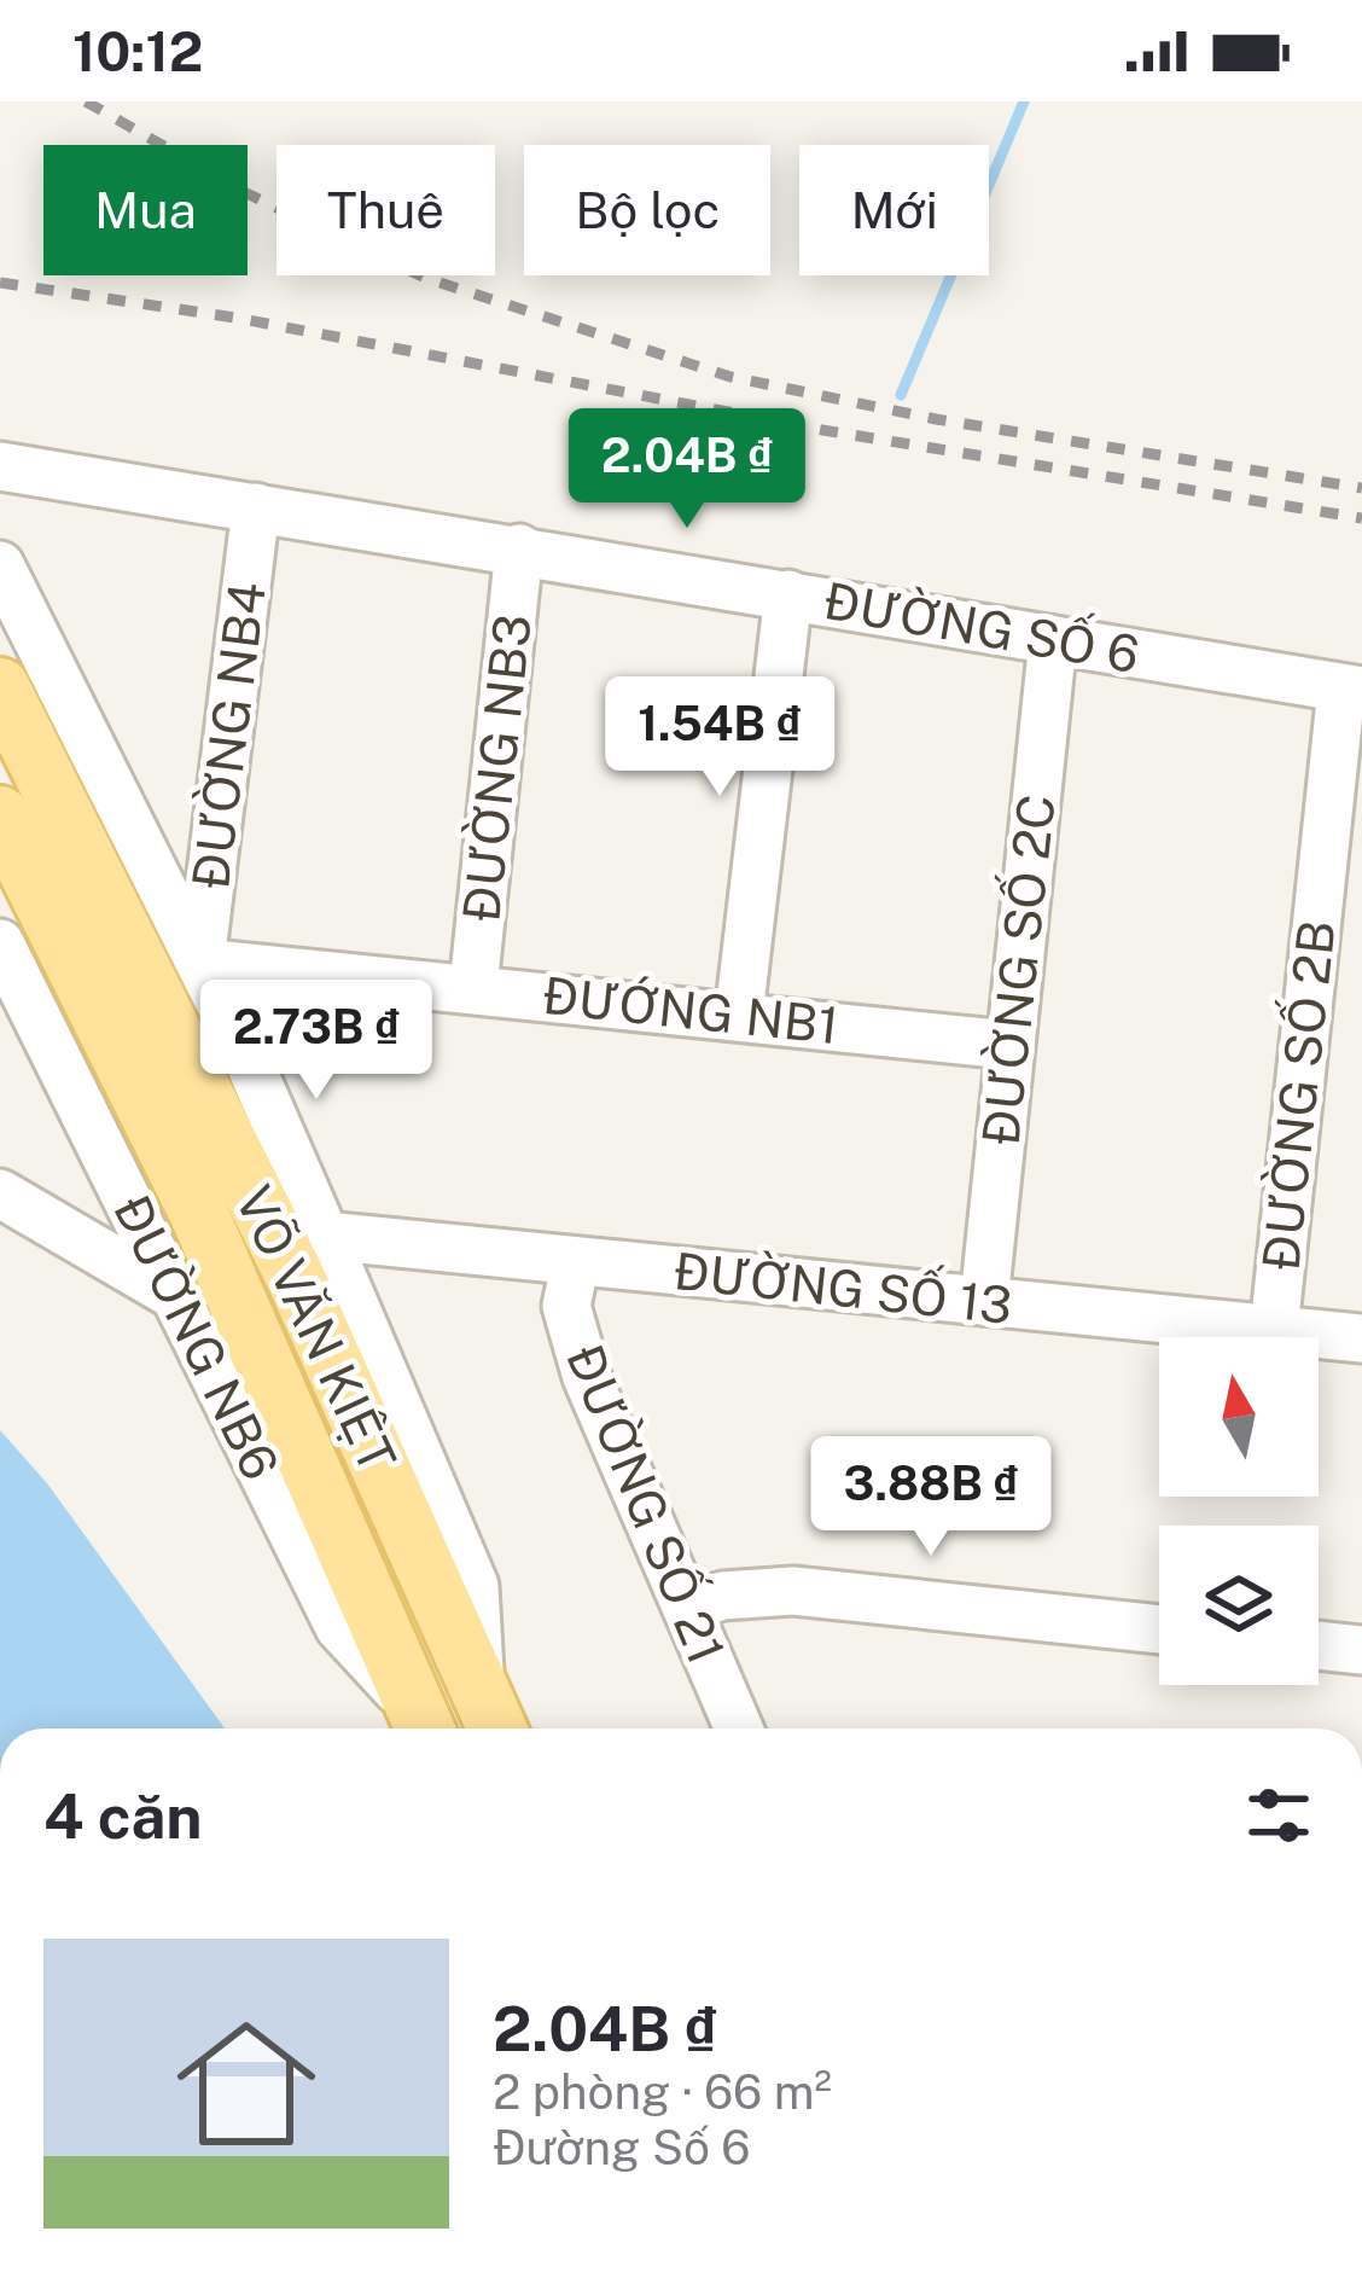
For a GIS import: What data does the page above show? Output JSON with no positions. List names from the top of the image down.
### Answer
{
  "streets": {
    "main road": ["VÕ VĂN KIỆT"],
    "street": [
      "ĐƯỜNG SỐ 6",
      "ĐƯỜNG NB4",
      "ĐƯỜNG NB3",
      "ĐƯỜNG SỐ 2C",
      "ĐƯỚNG NB1",
      "ĐƯỜNG SỐ 2B",
      "ĐƯỜNG SỐ 13",
      "ĐƯỜNG NB6",
      "ĐƯỜNG SỐ 21"
    ]
  },
  "crossings": [
    ["ĐƯỜNG SỐ 6", "ĐƯỜNG NB4"],
    ["ĐƯỜNG SỐ 6", "ĐƯỜNG NB3"],
    ["ĐƯỜNG SỐ 6", "ĐƯỜNG SỐ 2C"],
    ["ĐƯỜNG SỐ 6", "ĐƯỜNG SỐ 2B"],
    ["ĐƯỜNG NB4", "ĐƯỚNG NB1"],
    ["ĐƯỜNG NB3", "ĐƯỚNG NB1"],
    ["ĐƯỜNG SỐ 2C", "ĐƯỚNG NB1"],
    ["ĐƯỜNG SỐ 2C", "ĐƯỜNG SỐ 13"],
    ["ĐƯỜNG SỐ 2B", "ĐƯỜNG SỐ 13"],
    ["ĐƯỜNG SỐ 13", "VÕ VĂN KIỆT"],
    ["ĐƯỜNG SỐ 13", "ĐƯỜNG SỐ 21"],
    ["VÕ VĂN KIỆT", "ĐƯỜNG NB6"]
  ],
  "north": "top",
  "page": {
    "status": "10:12",
    "chip": [
      "Mua",
      "Thuê",
      "Bộ lọc",
      "Mới"
    ],
    "price": [
      "2.04B ₫",
      "1.54B ₫",
      "2.73B ₫",
      "3.88B ₫"
    ],
    "heading": "4 căn",
    "list": [
      {
        "name": "2.04B ₫",
        "note": "2 phòng · 66 m² · Đường Số 6"
      }
    ]
  }
}
